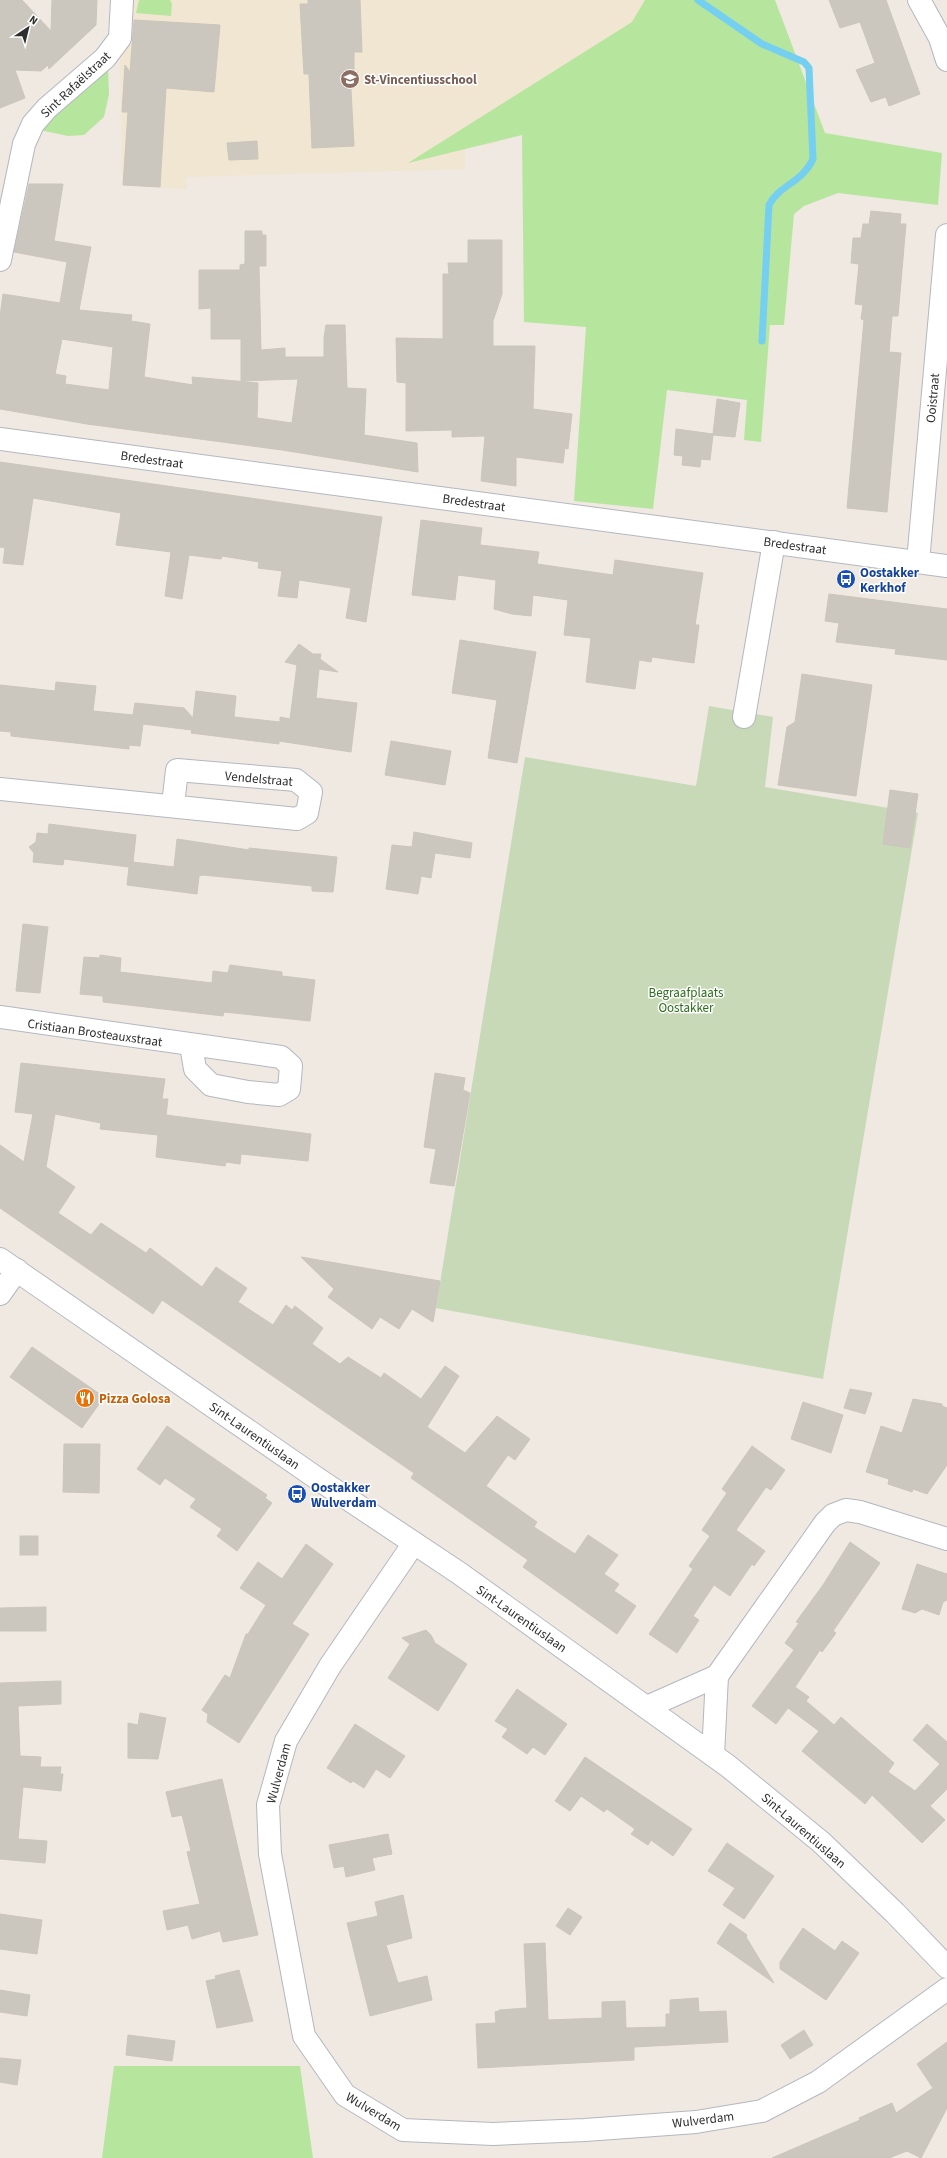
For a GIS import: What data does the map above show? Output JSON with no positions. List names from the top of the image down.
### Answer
{
  "streets": {
    "street": [
      "Sint-Rafaëlstraat",
      "Ooistraat",
      "Bredestraat",
      "Vendelstraat",
      "Cristiaan Brosteauxstraat",
      "Sint-Laurentiuslaan",
      "Wulverdam"
    ]
  },
  "crossings": [
    ["Ooistraat", "Bredestraat"],
    ["Sint-Laurentiuslaan", "Wulverdam"]
  ],
  "parks": ["Begraafplaats Oostakker"],
  "places": {
    "school or university": ["St-Vincentiusschool"],
    "bus stop": ["Oostakker Kerkhof", "Oostakker Wulverdam"],
    "restaurant": ["Pizza Golosa"]
  },
  "north": "top right"
}
